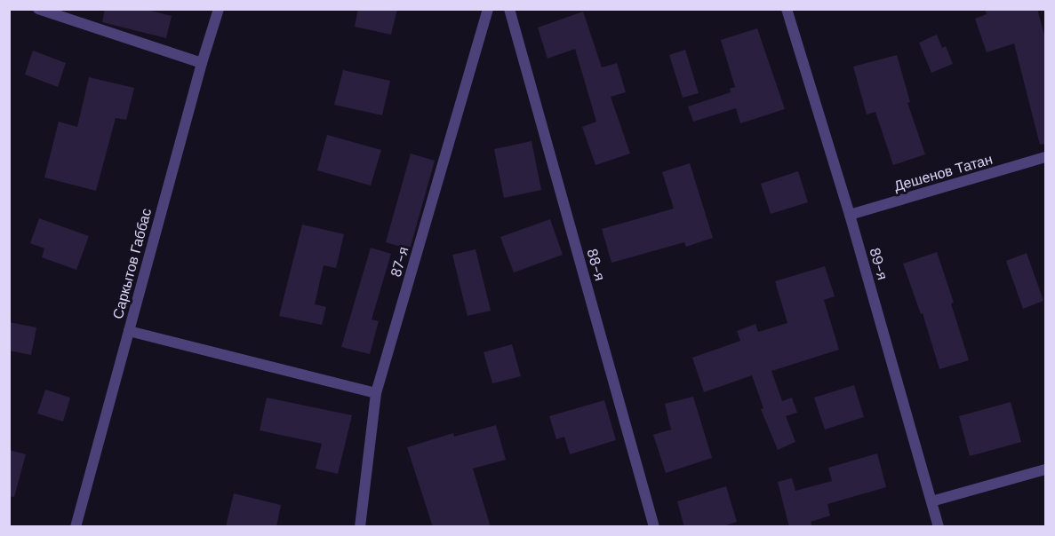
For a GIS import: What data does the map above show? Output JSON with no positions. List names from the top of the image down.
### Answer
{
  "streets": {
    "street": [
      "Дешенов Татан",
      "87-я",
      "Саркытов Габбас",
      "89-я",
      "88-я"
    ]
  },
  "crossings": [
    ["Дешенов Татан", "89-я"]
  ]
}
